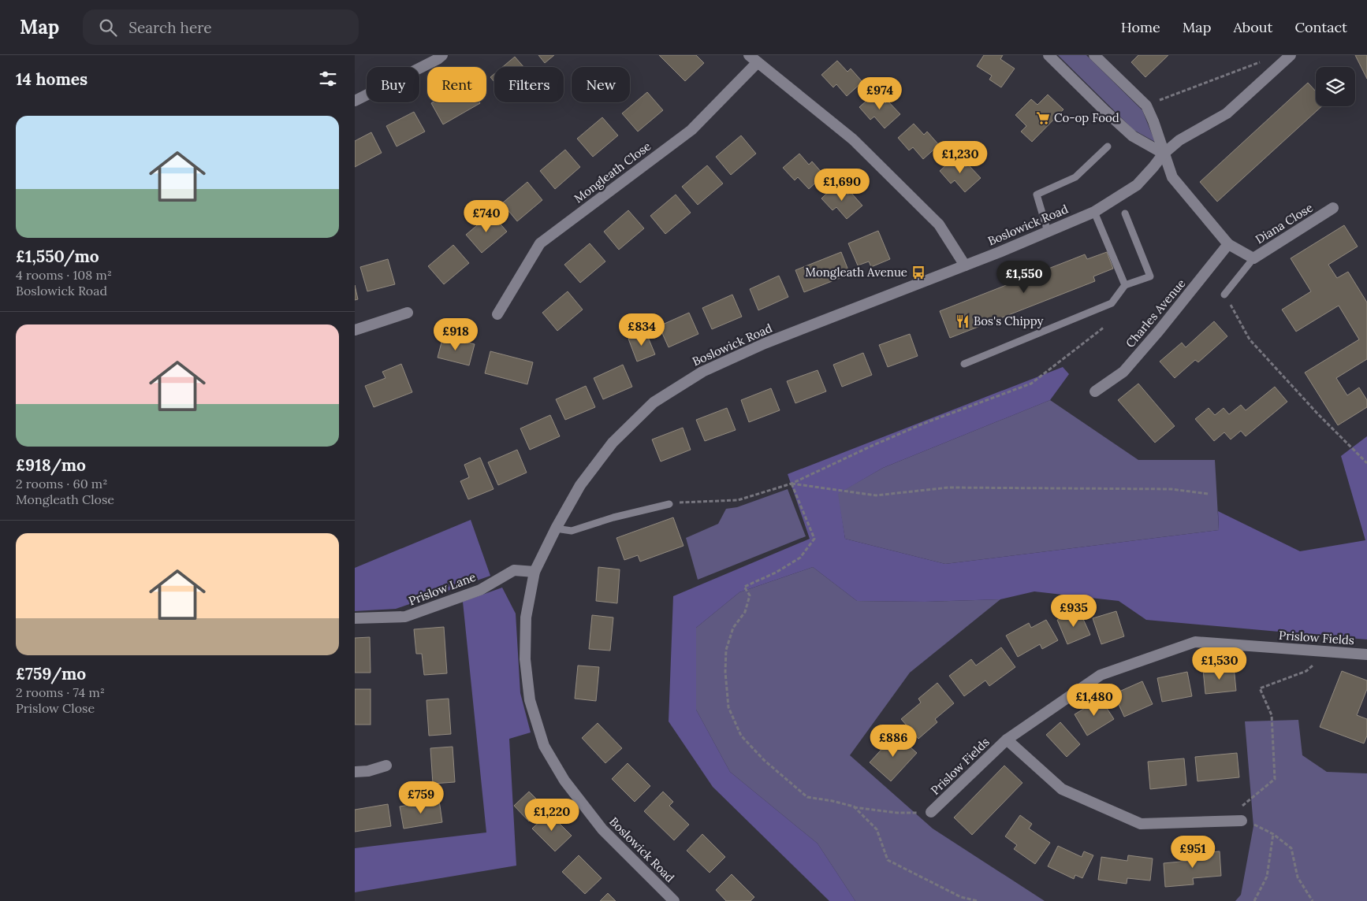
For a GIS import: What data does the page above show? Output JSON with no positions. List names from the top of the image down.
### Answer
{
  "streets": {
    "street": [
      "Mongleath Close",
      "Diana Close",
      "Boslowick Road",
      "Charles Avenue",
      "Prislow Lane",
      "Prislow Fields"
    ]
  },
  "crossings": [
    ["Diana Close", "Charles Avenue"],
    ["Boslowick Road", "Prislow Lane"]
  ],
  "places": {
    "supermarket": ["Co-op Food"],
    "bus stop": ["Mongleath Avenue"],
    "restaurant": ["Bos's Chippy"]
  },
  "page": {
    "header": "Map",
    "search": "Search here",
    "nav": [
      "Home",
      "Map",
      "About",
      "Contact"
    ],
    "heading": "14 homes",
    "chip": [
      "Buy",
      "Rent",
      "Filters",
      "New"
    ],
    "price": [
      "£974",
      "£1,230",
      "£1,690",
      "£740",
      "£1,550",
      "£834",
      "£918",
      "£935",
      "£1,530",
      "£1,480",
      "£886",
      "£759",
      "£1,220",
      "£951"
    ],
    "list": [
      {
        "name": "£1,550/mo",
        "note": "4 rooms · 108 m² · Boslowick Road"
      },
      {
        "name": "£918/mo",
        "note": "2 rooms · 60 m² · Mongleath Close"
      },
      {
        "name": "£759/mo",
        "note": "2 rooms · 74 m² · Prislow Close"
      }
    ]
  }
}
